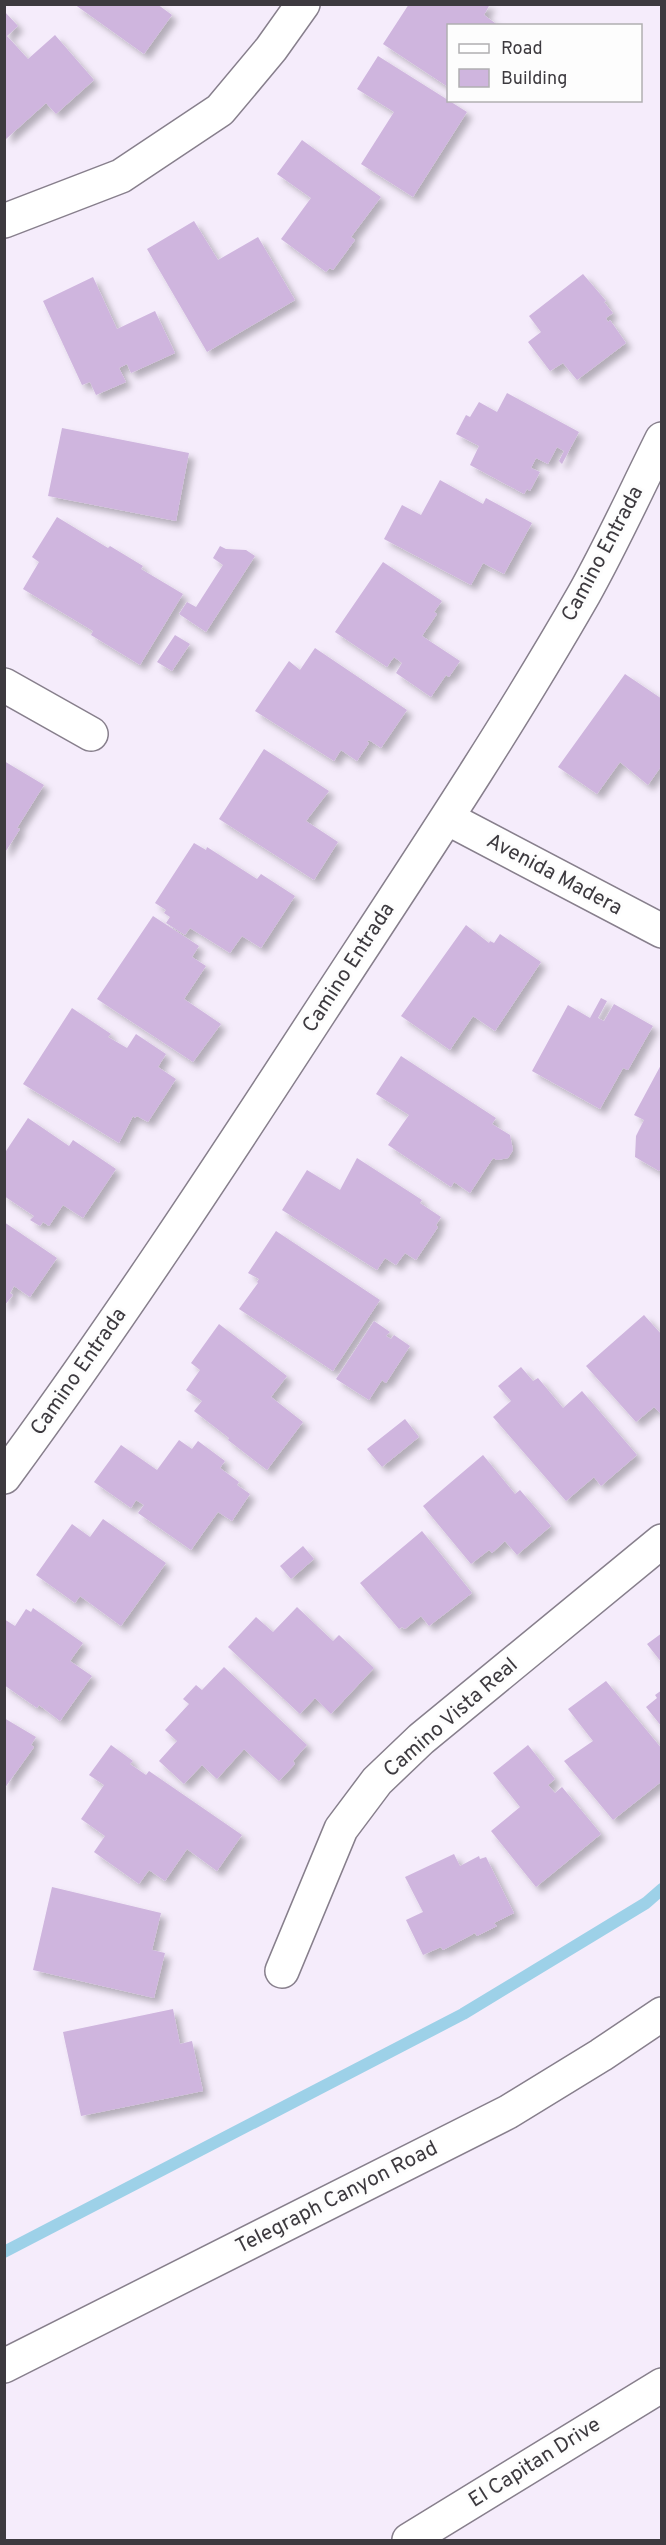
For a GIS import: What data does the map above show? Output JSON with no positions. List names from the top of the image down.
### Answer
{
  "streets": {
    "street": [
      "Camino Entrada",
      "Avenida Madera",
      "Camino Vista Real",
      "Telegraph Canyon Road",
      "El Capitan Drive"
    ]
  },
  "crossings": [
    ["Camino Entrada", "Avenida Madera"]
  ],
  "legend": ["Road", "Building"]
}
